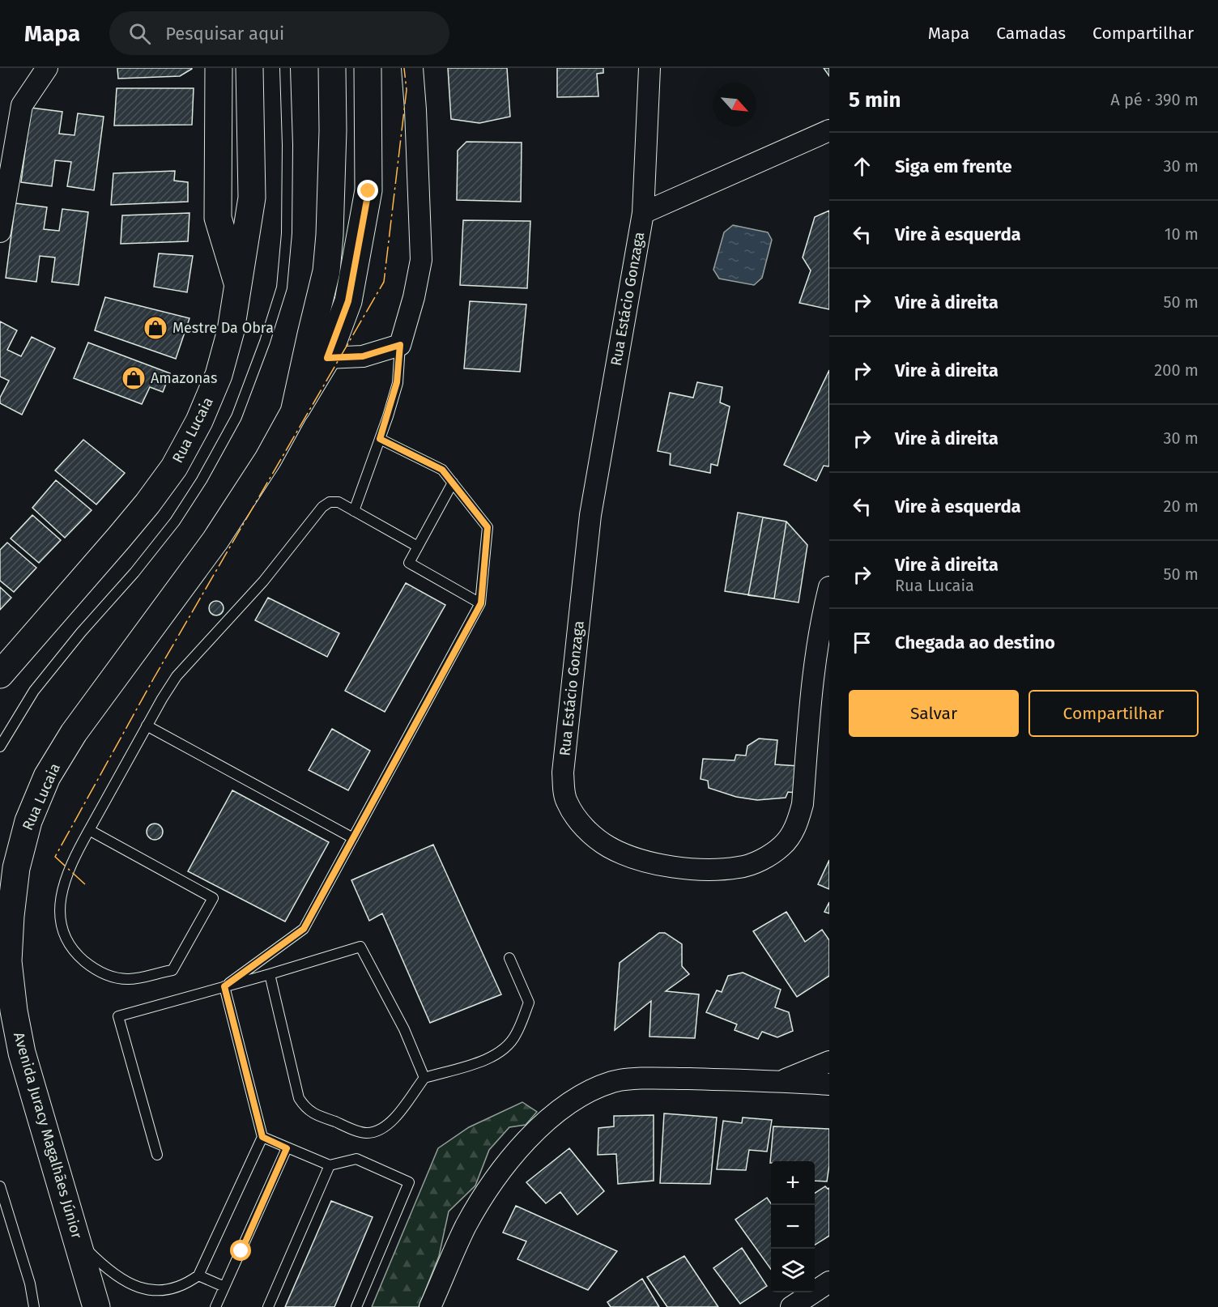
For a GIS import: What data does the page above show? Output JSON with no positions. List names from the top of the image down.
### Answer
{
  "streets": {
    "main road": ["Rua Lucaia", "Avenida Juracy Magalhães Júnior"],
    "street": ["Rua Estácio Gonzaga"]
  },
  "crossings": [
    ["Rua Lucaia", "Avenida Juracy Magalhães Júnior"]
  ],
  "places": {
    "shop": ["Mestre Da Obra", "Amazonas"]
  },
  "north": "bottom right",
  "page": {
    "header": "Mapa",
    "search": "Pesquisar aqui",
    "nav": ["Mapa", "Camadas", "Compartilhar"],
    "heading": ["5 min", "A pé · 390 m"],
    "list": [
      ["Siga em frente", "30 m"],
      ["Vire à esquerda", "10 m"],
      ["Vire à direita", "50 m"],
      ["Vire à direita", "200 m"],
      ["Vire à direita", "30 m"],
      ["Vire à esquerda", "20 m"],
      ["Vire à direita", "Rua Lucaia", "50 m"],
      "Chegada ao destino"
    ],
    "buttons": ["Salvar", "Compartilhar"],
    "map_buttons": ["+", "−"]
  }
}
